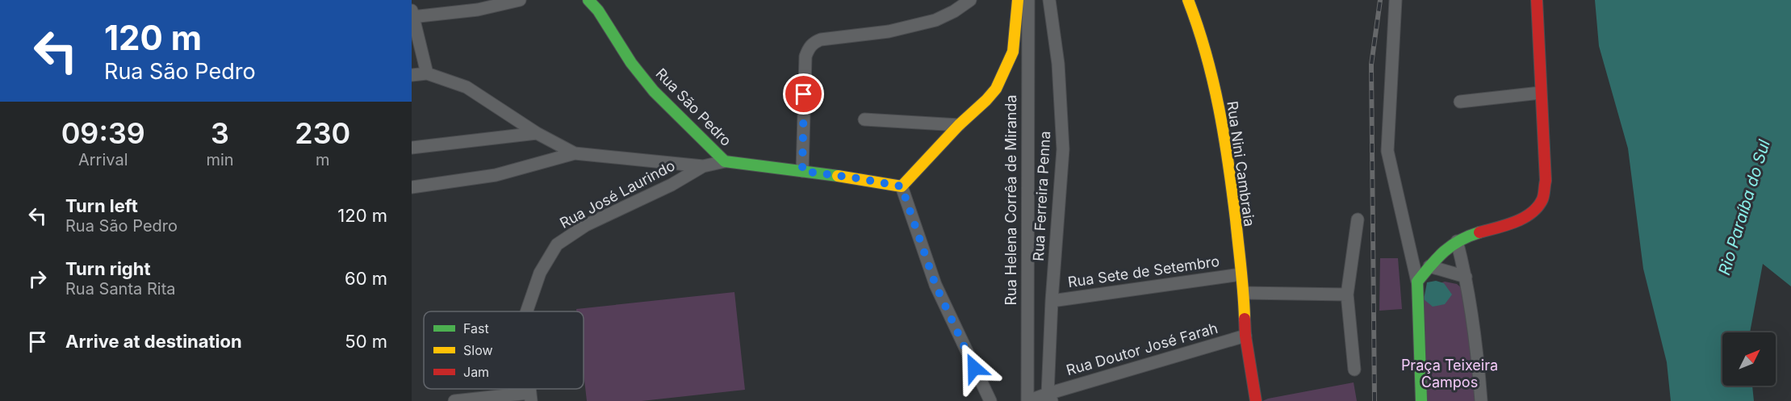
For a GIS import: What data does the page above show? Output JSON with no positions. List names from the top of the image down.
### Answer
{
  "streets": {
    "street": [
      "Rua São Pedro",
      "Rua Nini Cambraia",
      "Rua José Laurindo",
      "Rua Ferreira Penna",
      "Rua Helena Corrêa de Miranda",
      "Rua Sete de Setembro",
      "Rua Doutor José Farah"
    ]
  },
  "crossings": [
    ["Rua Nini Cambraia", "Rua Sete de Setembro"],
    ["Rua Nini Cambraia", "Rua Doutor José Farah"],
    ["Rua Ferreira Penna", "Rua Sete de Setembro"],
    ["Rua Ferreira Penna", "Rua Doutor José Farah"],
    ["Rua Helena Corrêa de Miranda", "Rua Doutor José Farah"]
  ],
  "water": ["Rio Paraíba do Sul"],
  "parks": ["Praça Teixeira Campos"],
  "legend": ["Fast", "Slow", "Jam"],
  "north": "top right",
  "page": {
    "turn": ["120 m", "Rua São Pedro"],
    "eta": [
      "09:39",
      "Arrival",
      "3",
      "min",
      "230",
      "m"
    ],
    "list": [
      {
        "name": "Turn left",
        "note": "Rua São Pedro",
        "value": "120 m"
      },
      {
        "name": "Turn right",
        "note": "Rua Santa Rita",
        "value": "60 m"
      },
      {
        "name": "Arrive at destination",
        "value": "50 m"
      }
    ]
  }
}
